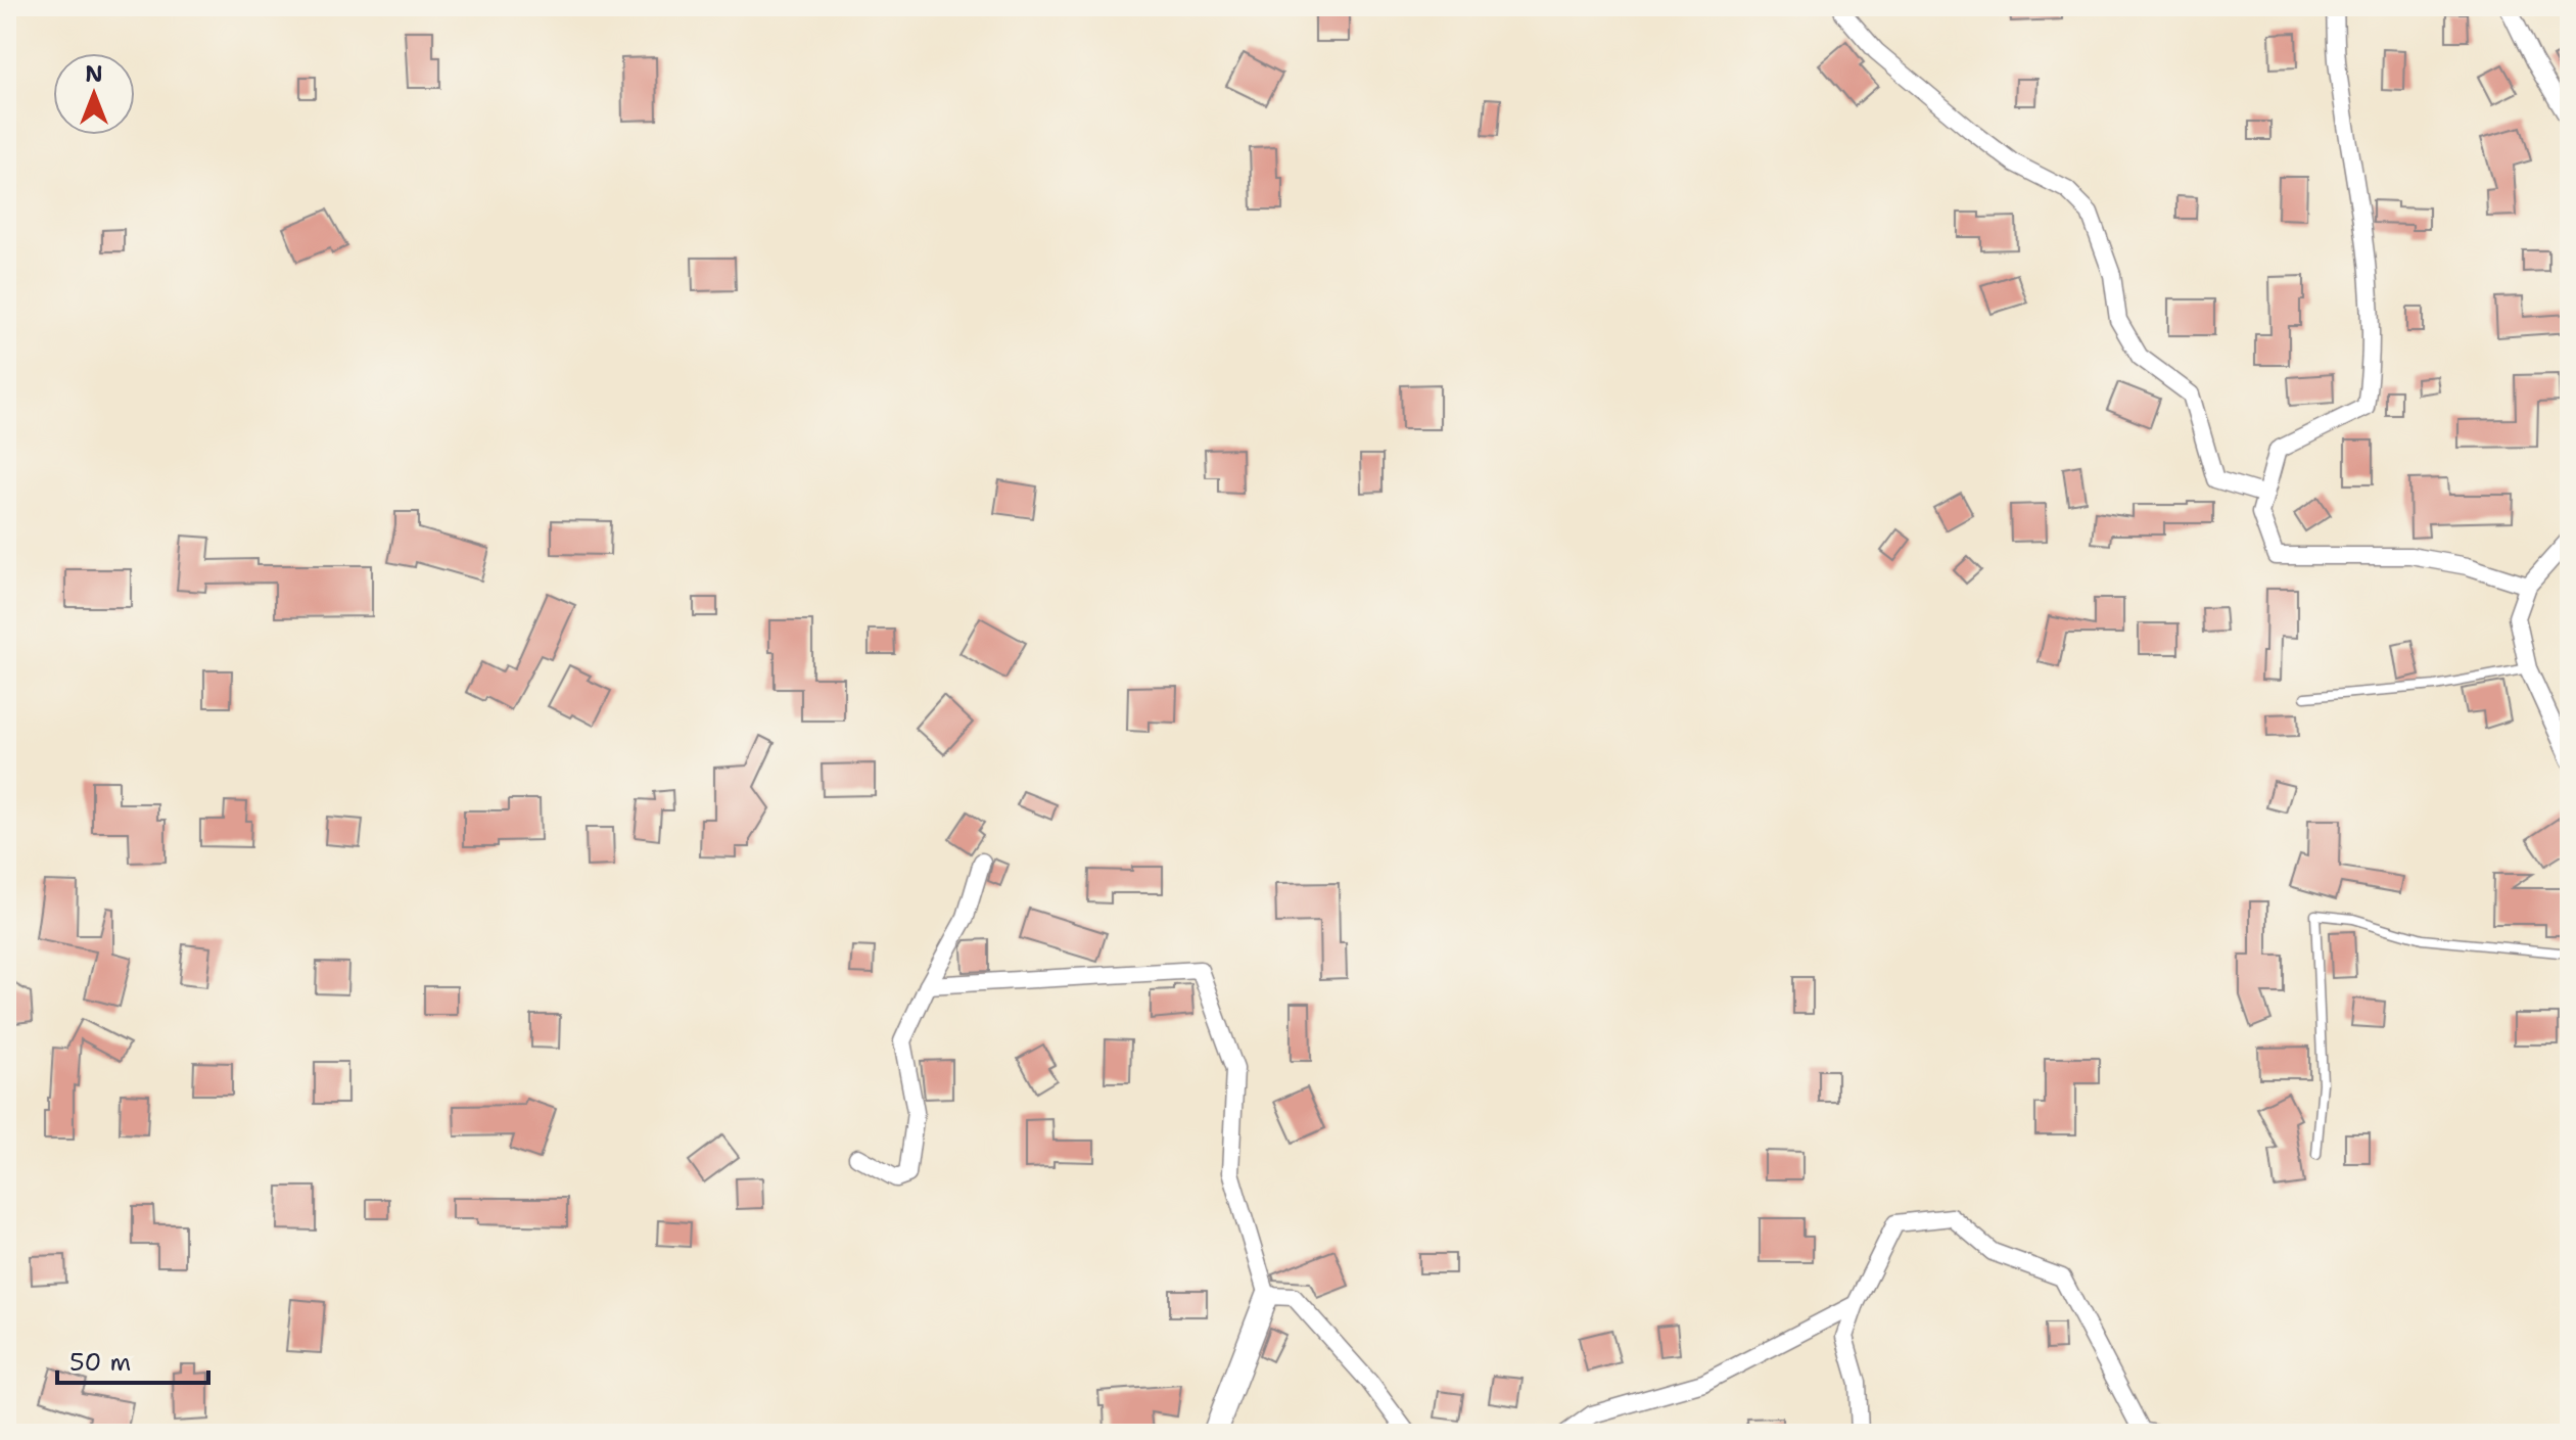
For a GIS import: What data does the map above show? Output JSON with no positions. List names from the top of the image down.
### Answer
{
  "scale_bar": "50 m",
  "north": "top"
}
